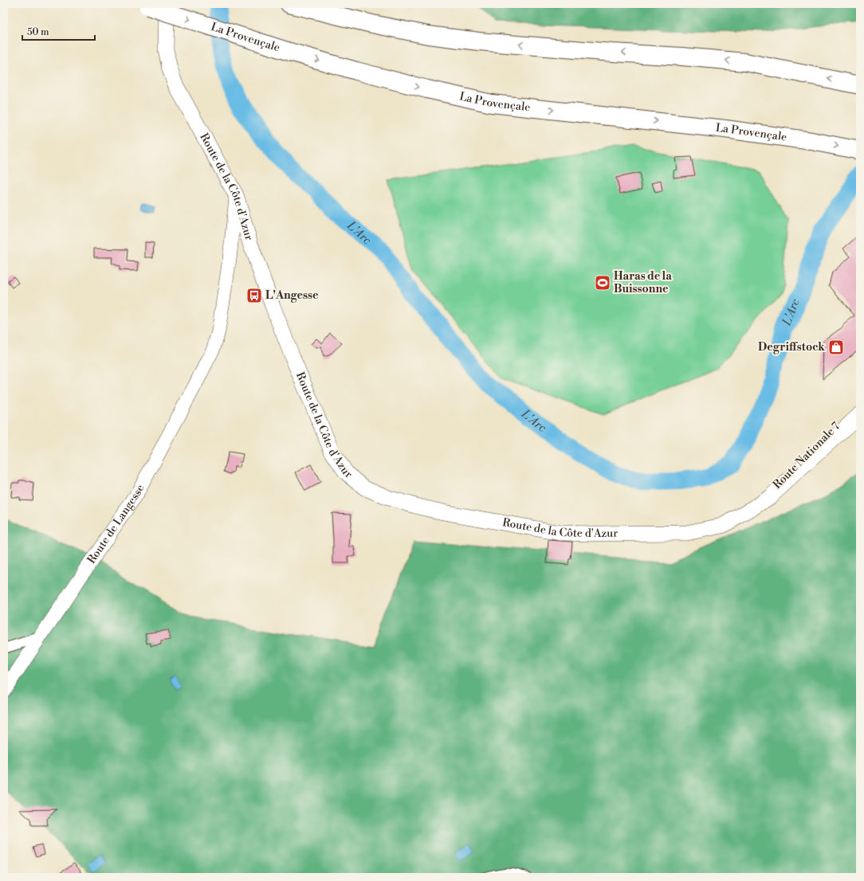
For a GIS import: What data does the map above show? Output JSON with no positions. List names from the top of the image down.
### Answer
{
  "streets": {
    "highway": ["La Provençale"],
    "main road": ["Route de la Côte d'Azur", "Route Nationale 7"],
    "street": ["Route de Langesse"]
  },
  "crossings": [
    ["Route de la Côte d'Azur", "Route Nationale 7"],
    ["Route de la Côte d'Azur", "Route de Langesse"]
  ],
  "water": ["L'Arc"],
  "places": {
    "sports": ["Haras de la Buissonne"],
    "bus stop": ["L'Angesse"],
    "shop": ["Degriffstock"]
  },
  "scale_bar": "50 m"
}
